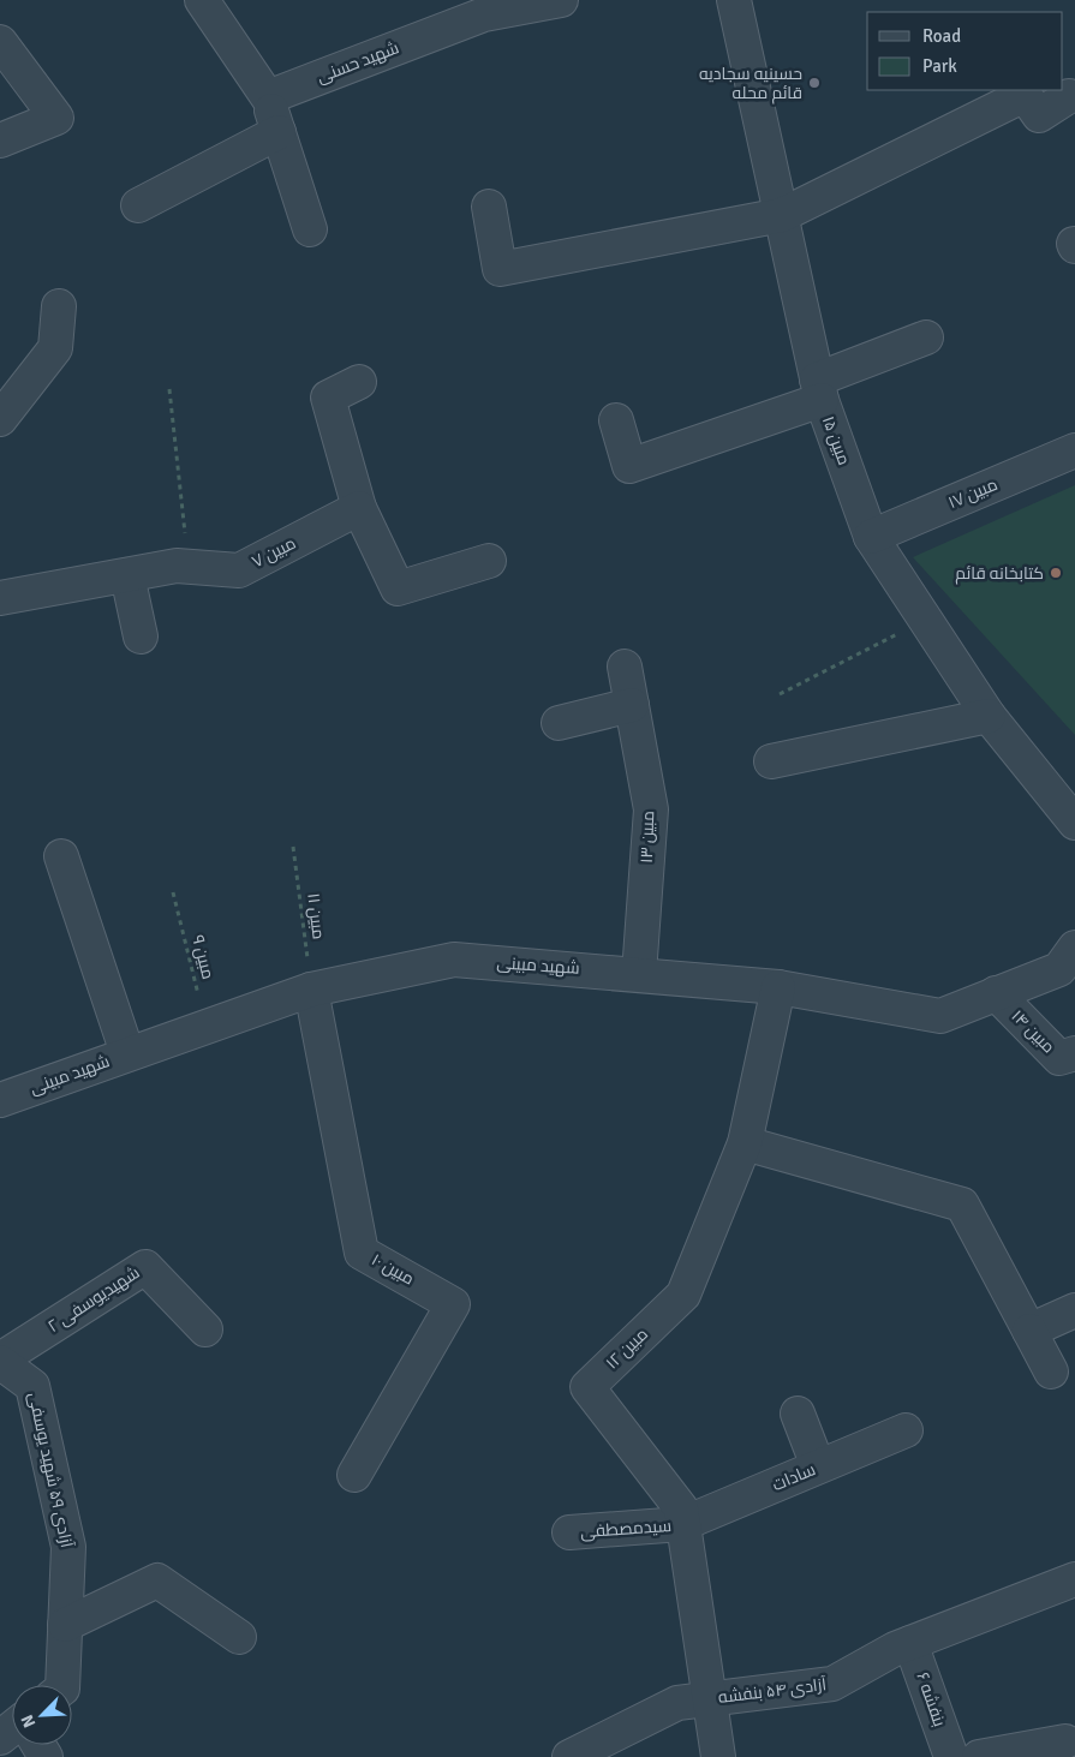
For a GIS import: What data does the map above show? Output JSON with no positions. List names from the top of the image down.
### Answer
{
  "streets": {
    "street": [
      "شهید حسنی",
      "مبین ۱۵",
      "مبین ۱۷",
      "مبین ۷",
      "مبین ۱۳",
      "شهید مبینی",
      "مبین ۱۴",
      "مبین ۱۰",
      "شهیدیوسفی ۲",
      "مبین ۱۲",
      "آزادی ۵۹ شهید یوسفی",
      "سادات",
      "سیدمصطفی",
      "آزادی ۵۴ بنفشه",
      "بنفشه ۶"
    ],
    "path": ["مبین ۱۱", "مبین ۹"]
  },
  "crossings": [
    ["مبین ۱۵", "مبین ۱۷"],
    ["مبین ۱۳", "شهید مبینی"],
    ["مبین ۱۱", "شهید مبینی"],
    ["مبین ۱۱", "مبین ۱۰"],
    ["مبین ۹", "شهید مبینی"],
    ["شهید مبینی", "مبین ۱۴"],
    ["شهید مبینی", "مبین ۱۰"],
    ["شهید مبینی", "مبین ۱۲"],
    ["شهیدیوسفی ۲", "آزادی ۵۹ شهید یوسفی"],
    ["مبین ۱۲", "سادات"],
    ["مبین ۱۲", "سیدمصطفی"],
    ["مبین ۱۲", "آزادی ۵۴ بنفشه"],
    ["سادات", "سیدمصطفی"],
    ["آزادی ۵۴ بنفشه", "بنفشه ۶"]
  ],
  "places": ["حسینیه سجادیه قائم محله", "کتابخانه قائم"],
  "legend": ["Road", "Park"],
  "north": "bottom left"
}
